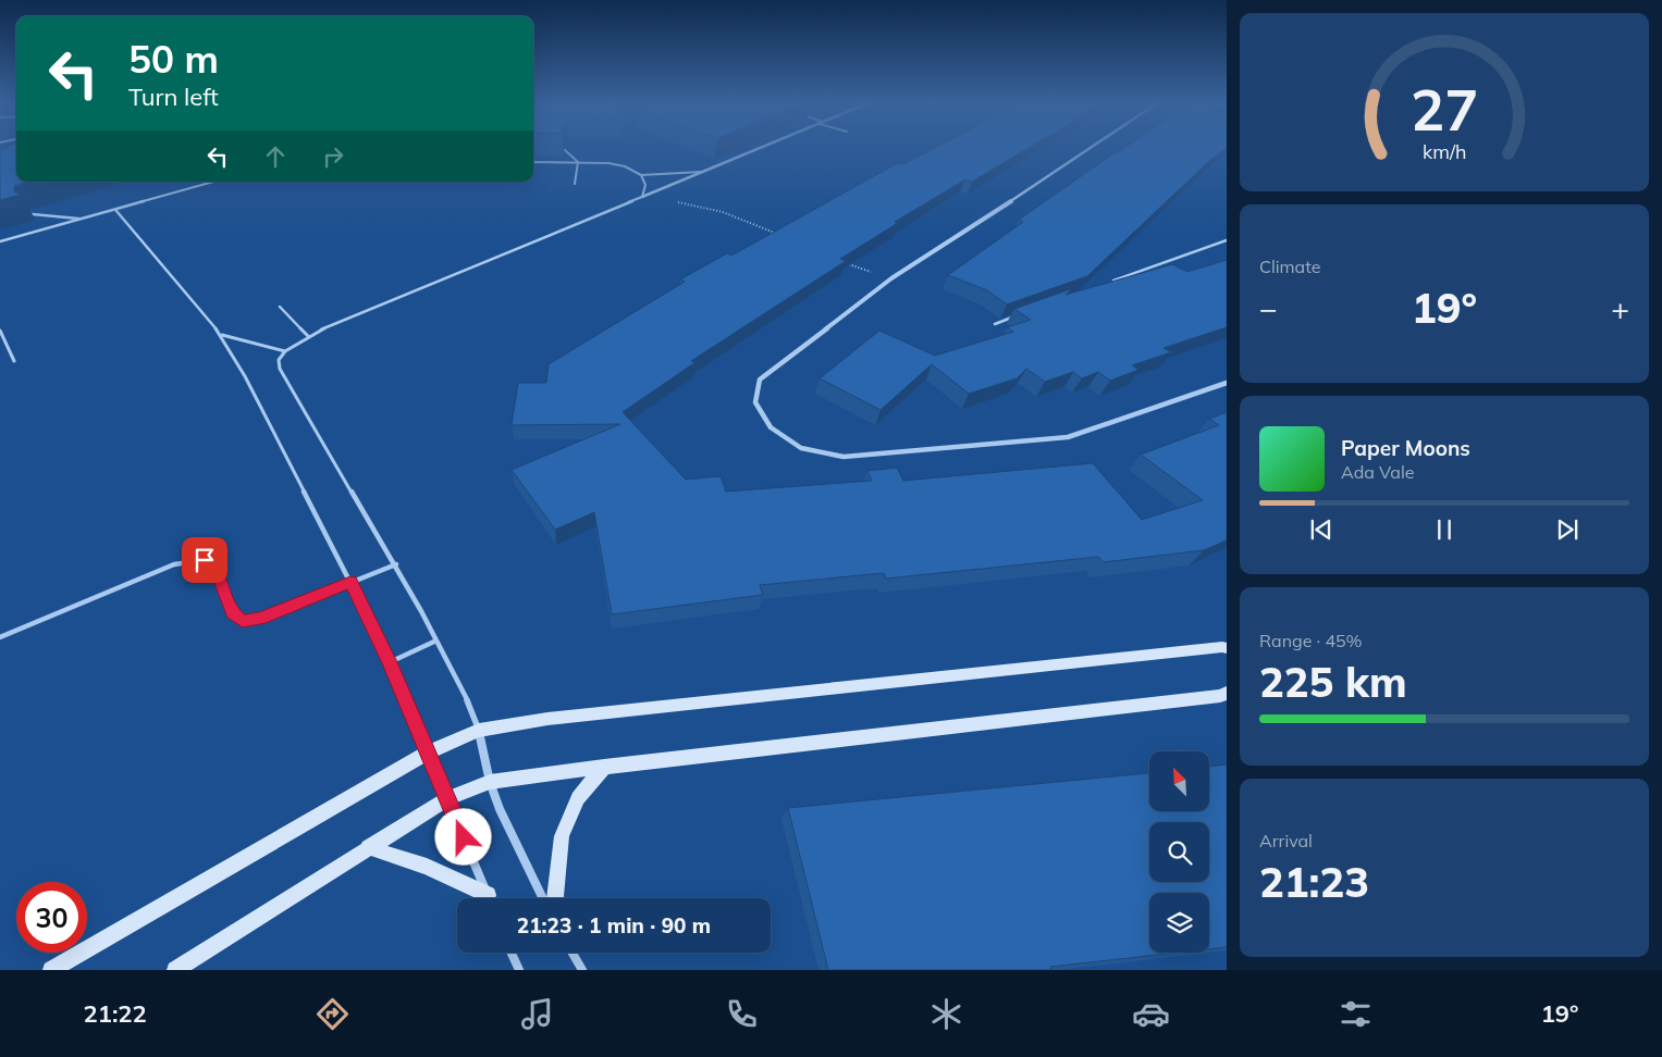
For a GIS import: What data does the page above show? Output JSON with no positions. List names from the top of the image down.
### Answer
{
  "north": "top left",
  "page": {
    "turn": ["50 m", "Turn left"],
    "tile": [
      "Climate",
      ["Range · 45%", "225 km"],
      ["Arrival", "21:23"]
    ],
    "heat": ["−", "19°", "+"],
    "song": ["Paper Moons", "Ada Vale"],
    "limit": "30",
    "trip": "21:23 · 1 min · 90 m",
    "tabs": ["21:22", "19°"],
    "gauge": ["27", "km/h"]
  }
}
